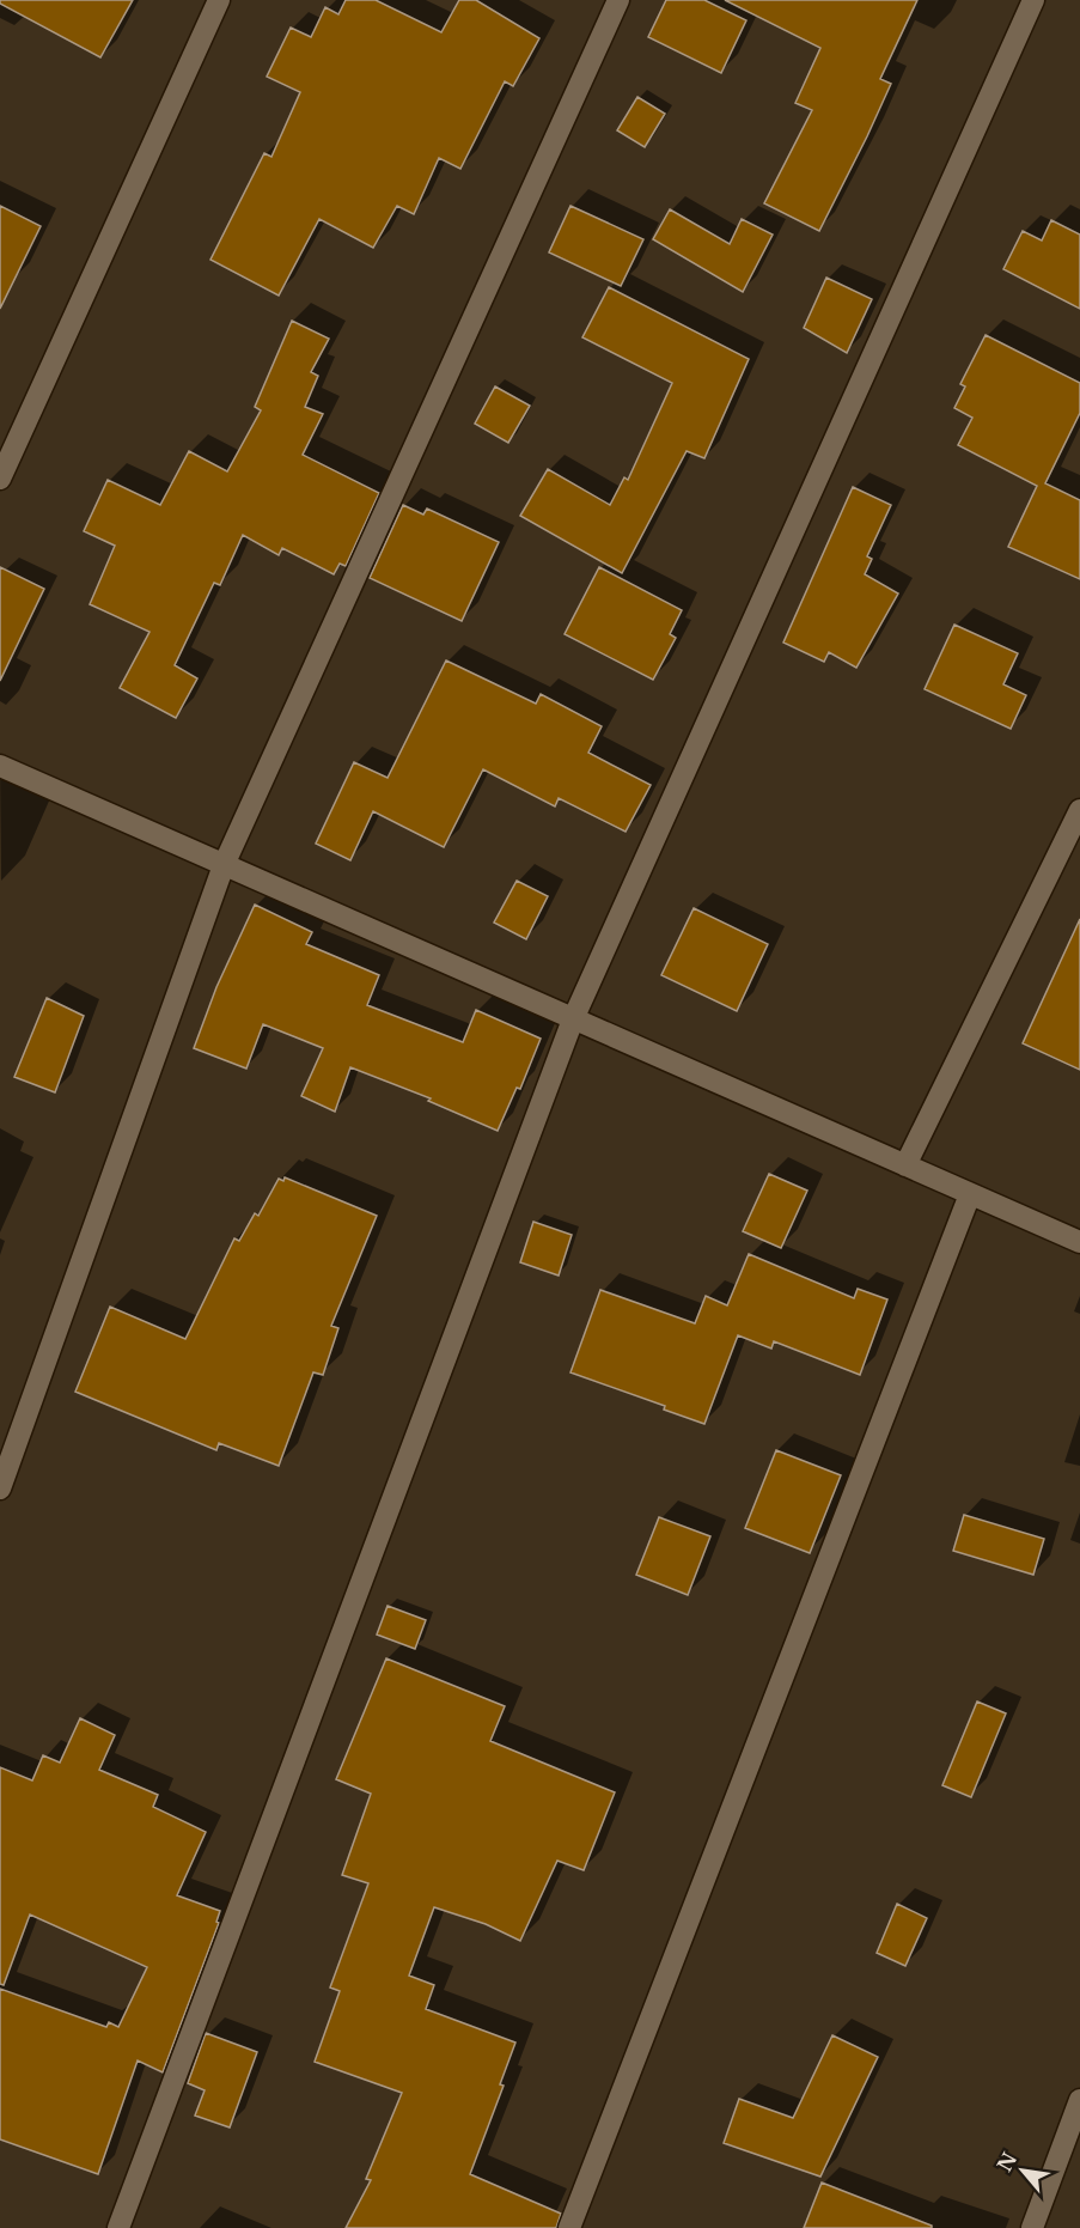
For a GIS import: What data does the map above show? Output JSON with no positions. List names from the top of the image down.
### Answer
{
  "north": "top left"
}
